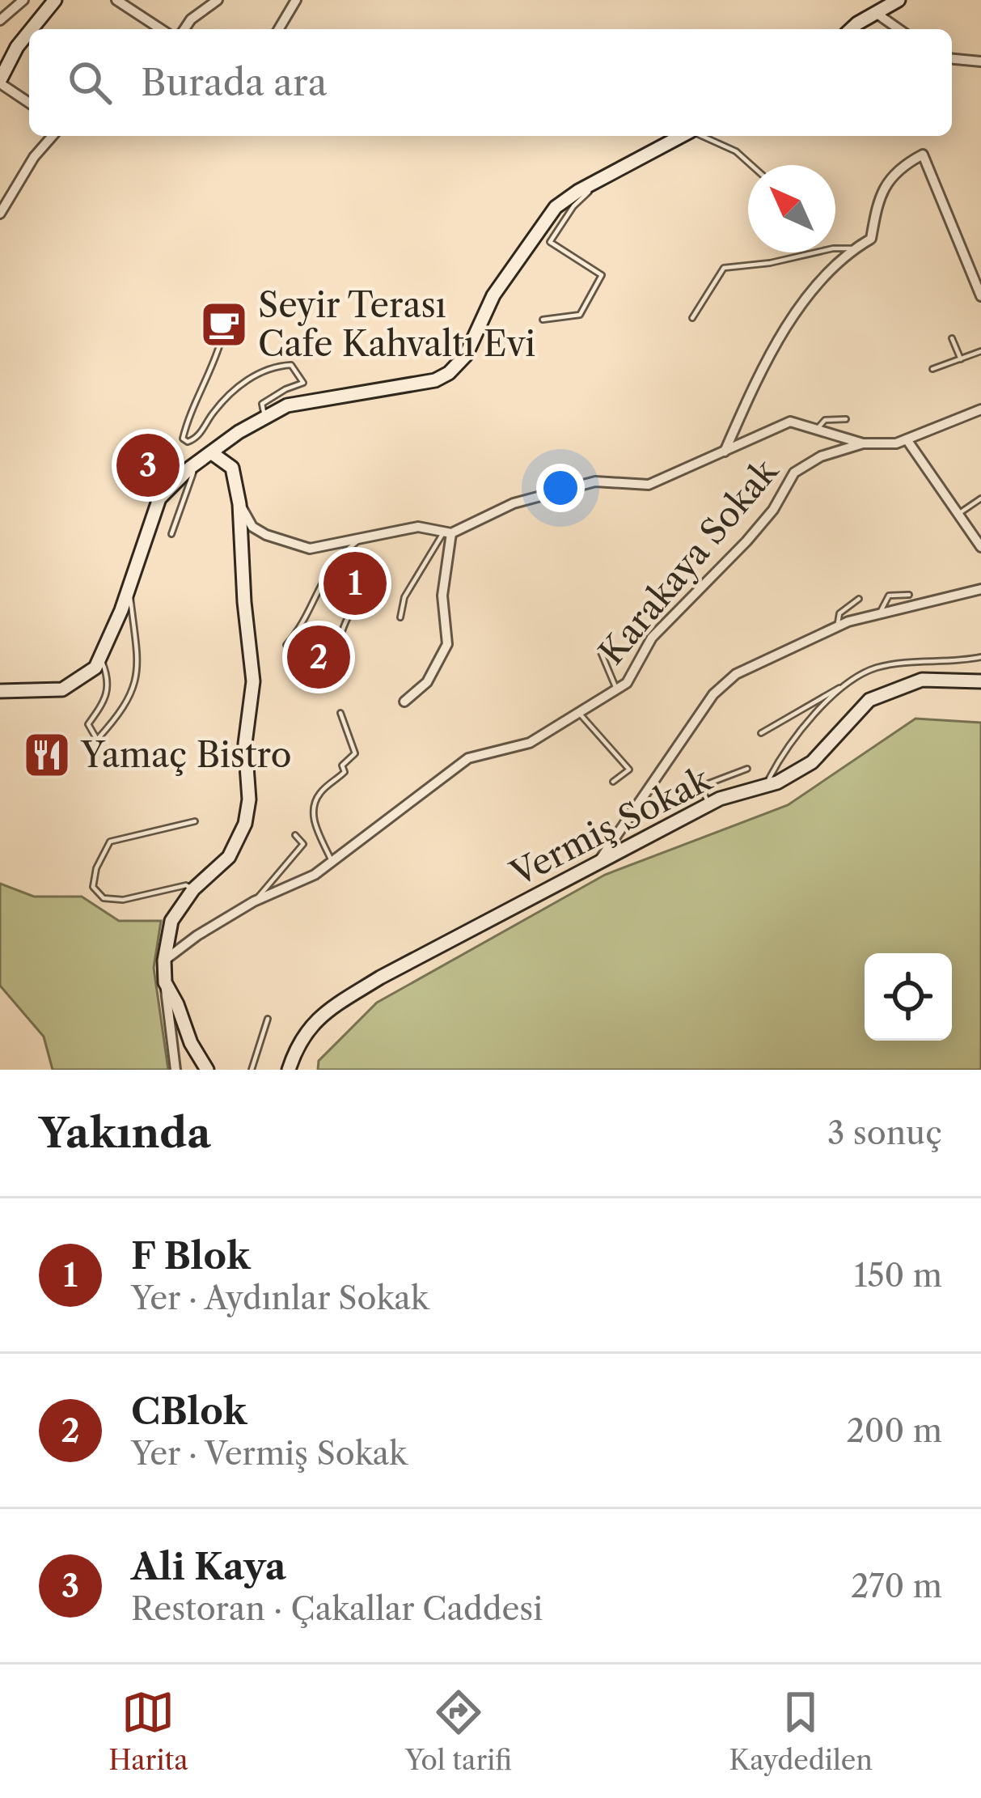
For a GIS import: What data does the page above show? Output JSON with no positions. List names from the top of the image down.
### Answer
{
  "streets": {
    "street": ["Karakaya Sokak", "Vermiş Sokak"]
  },
  "places": {
    "cafe": ["Seyir Terası Cafe Kahvaltı Evi"],
    "restaurant": ["Yamaç Bistro"]
  },
  "north": "top left",
  "page": {
    "search": "Burada ara",
    "pins": ["3", "1", "2"],
    "heading": ["Yakında", "3 sonuç"],
    "list": [
      {
        "mark": "1",
        "name": "F Blok",
        "note": "Yer · Aydınlar Sokak",
        "value": "150 m"
      },
      {
        "mark": "2",
        "name": "CBlok",
        "note": "Yer · Vermiş Sokak",
        "value": "200 m"
      },
      {
        "mark": "3",
        "name": "Ali Kaya",
        "note": "Restoran · Çakallar Caddesi",
        "value": "270 m"
      }
    ],
    "nav": ["Harita", "Yol tarifi", "Kaydedilen"]
  }
}
